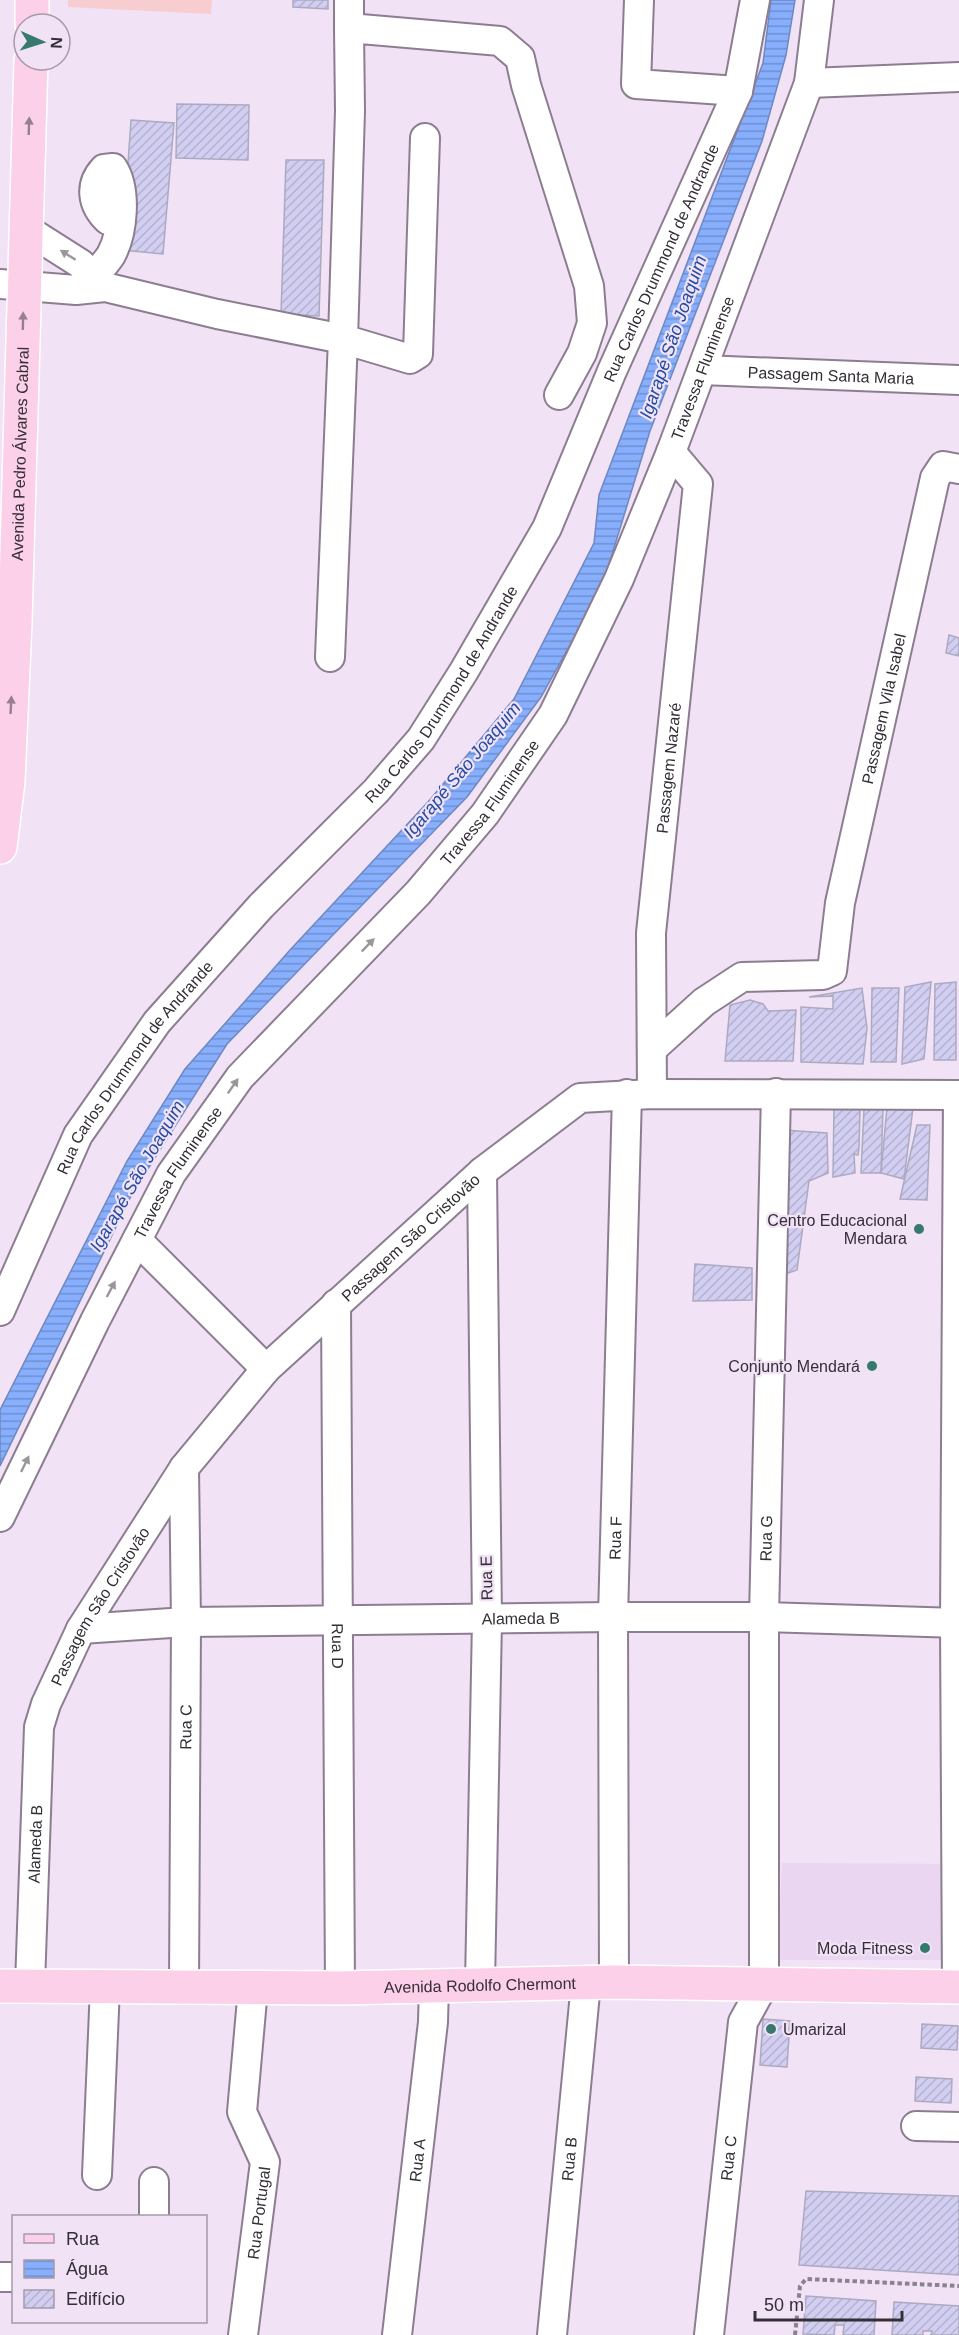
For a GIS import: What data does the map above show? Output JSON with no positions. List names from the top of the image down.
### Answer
{
  "streets": {
    "main road": ["Avenida Pedro Álvares Cabral", "Avenida Rodolfo Chermont"],
    "street": [
      "Rua Carlos Drummond de Andrande",
      "Travessa Fluminense",
      "Passagem Santa Maria",
      "Passagem Vila Isabel",
      "Passagem Nazaré",
      "Passagem São Cristovão",
      "Rua F",
      "Rua G",
      "Rua E",
      "Alameda B",
      "Rua D",
      "Rua C",
      "Rua B",
      "Rua A",
      "Rua Portugal"
    ]
  },
  "crossings": [
    ["Travessa Fluminense", "Passagem Santa Maria"],
    ["Travessa Fluminense", "Passagem Nazaré"],
    ["Passagem Vila Isabel", "Passagem Nazaré"],
    ["Passagem Nazaré", "Passagem São Cristovão"],
    ["Passagem Nazaré", "Rua F"],
    ["Passagem São Cristovão", "Rua F"],
    ["Passagem São Cristovão", "Rua G"],
    ["Passagem São Cristovão", "Rua E"],
    ["Passagem São Cristovão", "Alameda B"],
    ["Passagem São Cristovão", "Rua D"],
    ["Passagem São Cristovão", "Rua C"],
    ["Rua F", "Alameda B"],
    ["Rua F", "Avenida Rodolfo Chermont"],
    ["Rua F", "Rua B"],
    ["Rua G", "Alameda B"],
    ["Rua G", "Rua C"],
    ["Rua G", "Avenida Rodolfo Chermont"],
    ["Rua E", "Alameda B"],
    ["Rua E", "Avenida Rodolfo Chermont"],
    ["Alameda B", "Rua D"],
    ["Alameda B", "Rua C"],
    ["Alameda B", "Avenida Rodolfo Chermont"],
    ["Rua D", "Avenida Rodolfo Chermont"],
    ["Rua C", "Avenida Rodolfo Chermont"],
    ["Avenida Rodolfo Chermont", "Rua B"],
    ["Avenida Rodolfo Chermont", "Rua A"],
    ["Avenida Rodolfo Chermont", "Rua Portugal"]
  ],
  "one_way": ["Travessa Fluminense", "Avenida Pedro Álvares Cabral"],
  "water": ["Igarapé São Joaquim"],
  "places": [
    "Centro Educacional Mendara",
    "Conjunto Mendará",
    "Moda Fitness",
    "Umarizal"
  ],
  "legend": ["Rua", "Água", "Edifício"],
  "scale_bar": "50 m",
  "north": "right"
}
